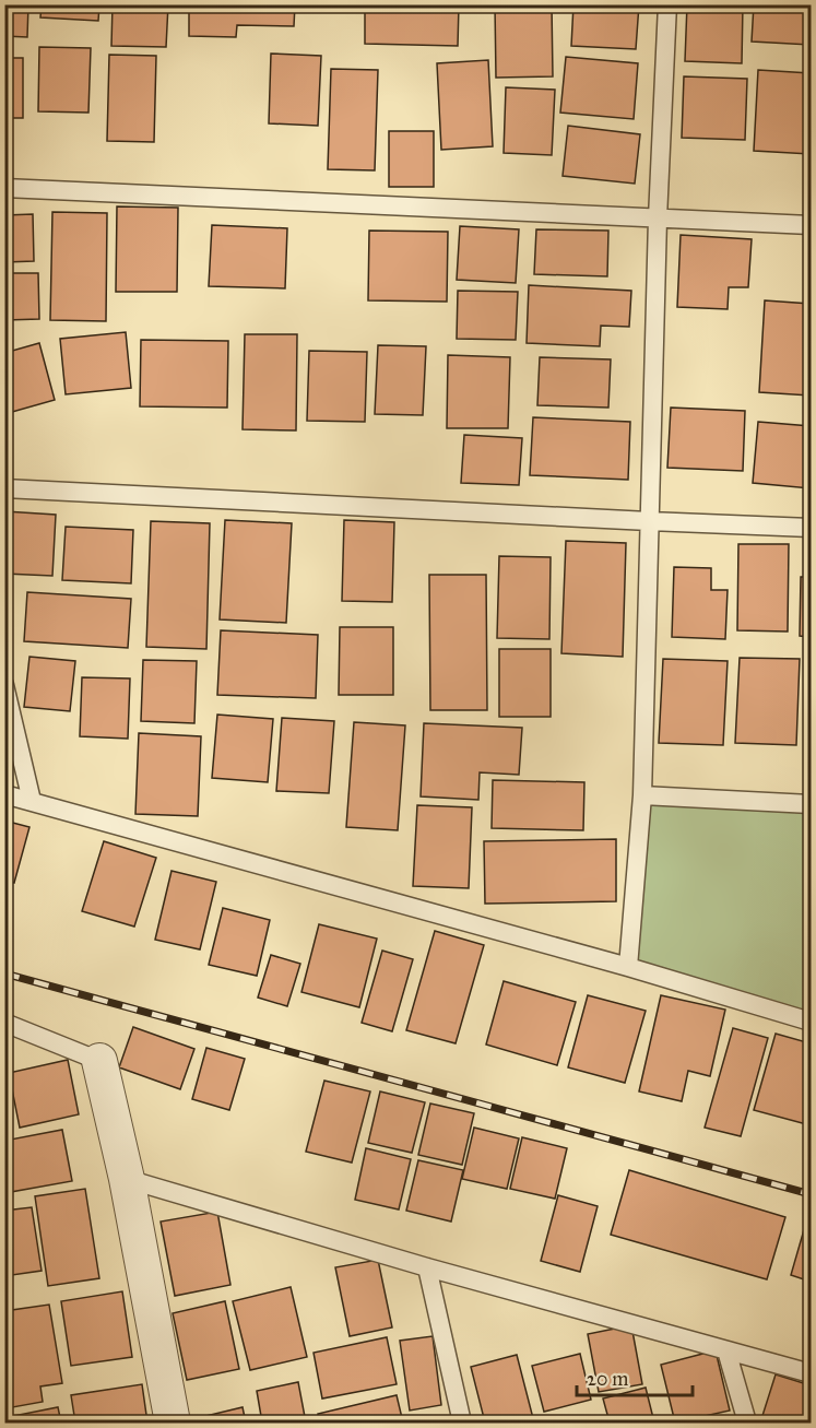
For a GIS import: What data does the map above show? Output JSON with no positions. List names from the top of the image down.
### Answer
{
  "scale_bar": "20 m"
}
